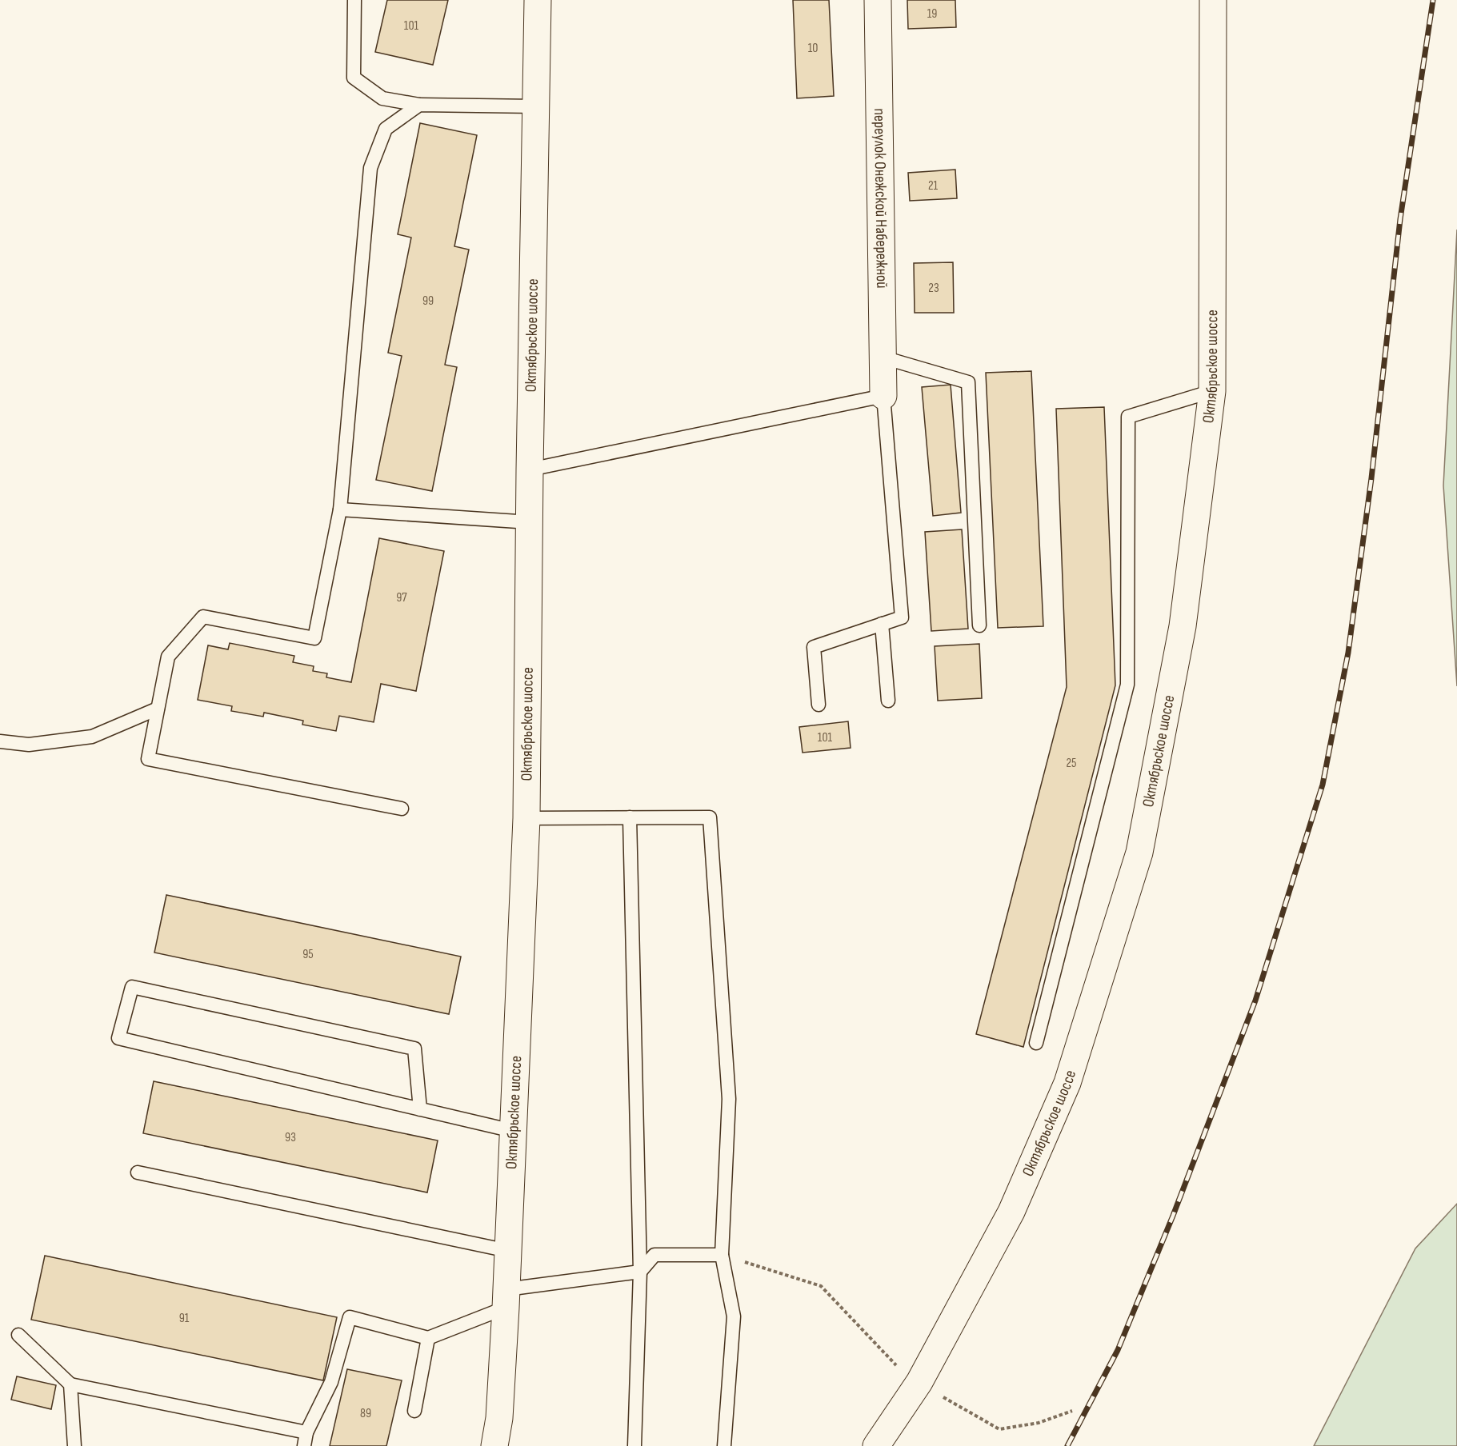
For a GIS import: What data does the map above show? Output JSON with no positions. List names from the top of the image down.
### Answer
{
  "streets": {
    "street": ["переулок Онежской Набережной", "Октябрьское шоссе"]
  },
  "house_numbers": [
    "19",
    "101",
    "10",
    "21",
    "23",
    "99",
    "97",
    "101",
    "25",
    "95",
    "93",
    "91",
    "89"
  ]
}
